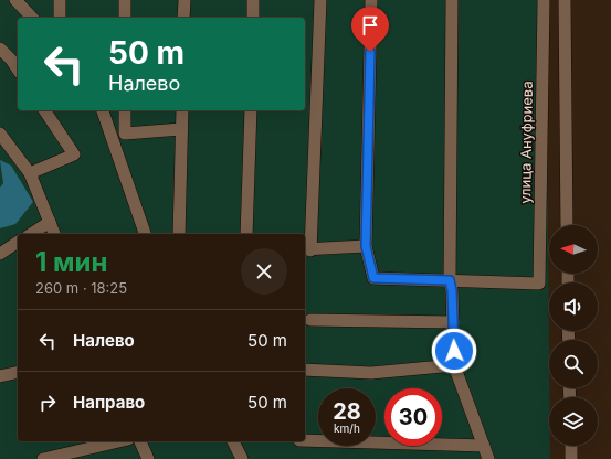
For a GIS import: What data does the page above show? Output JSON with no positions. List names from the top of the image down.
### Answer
{
  "streets": {
    "street": ["улица Ануфриева"]
  },
  "north": "left",
  "page": {
    "turn": ["50 m", "Налево"],
    "heading": ["1 мин", "260 m · 18:25"],
    "list": [
      {
        "name": "Налево",
        "value": "50 m"
      },
      {
        "name": "Направо",
        "value": "50 m"
      }
    ],
    "speed": "28 km/h",
    "limit": "30"
  }
}
